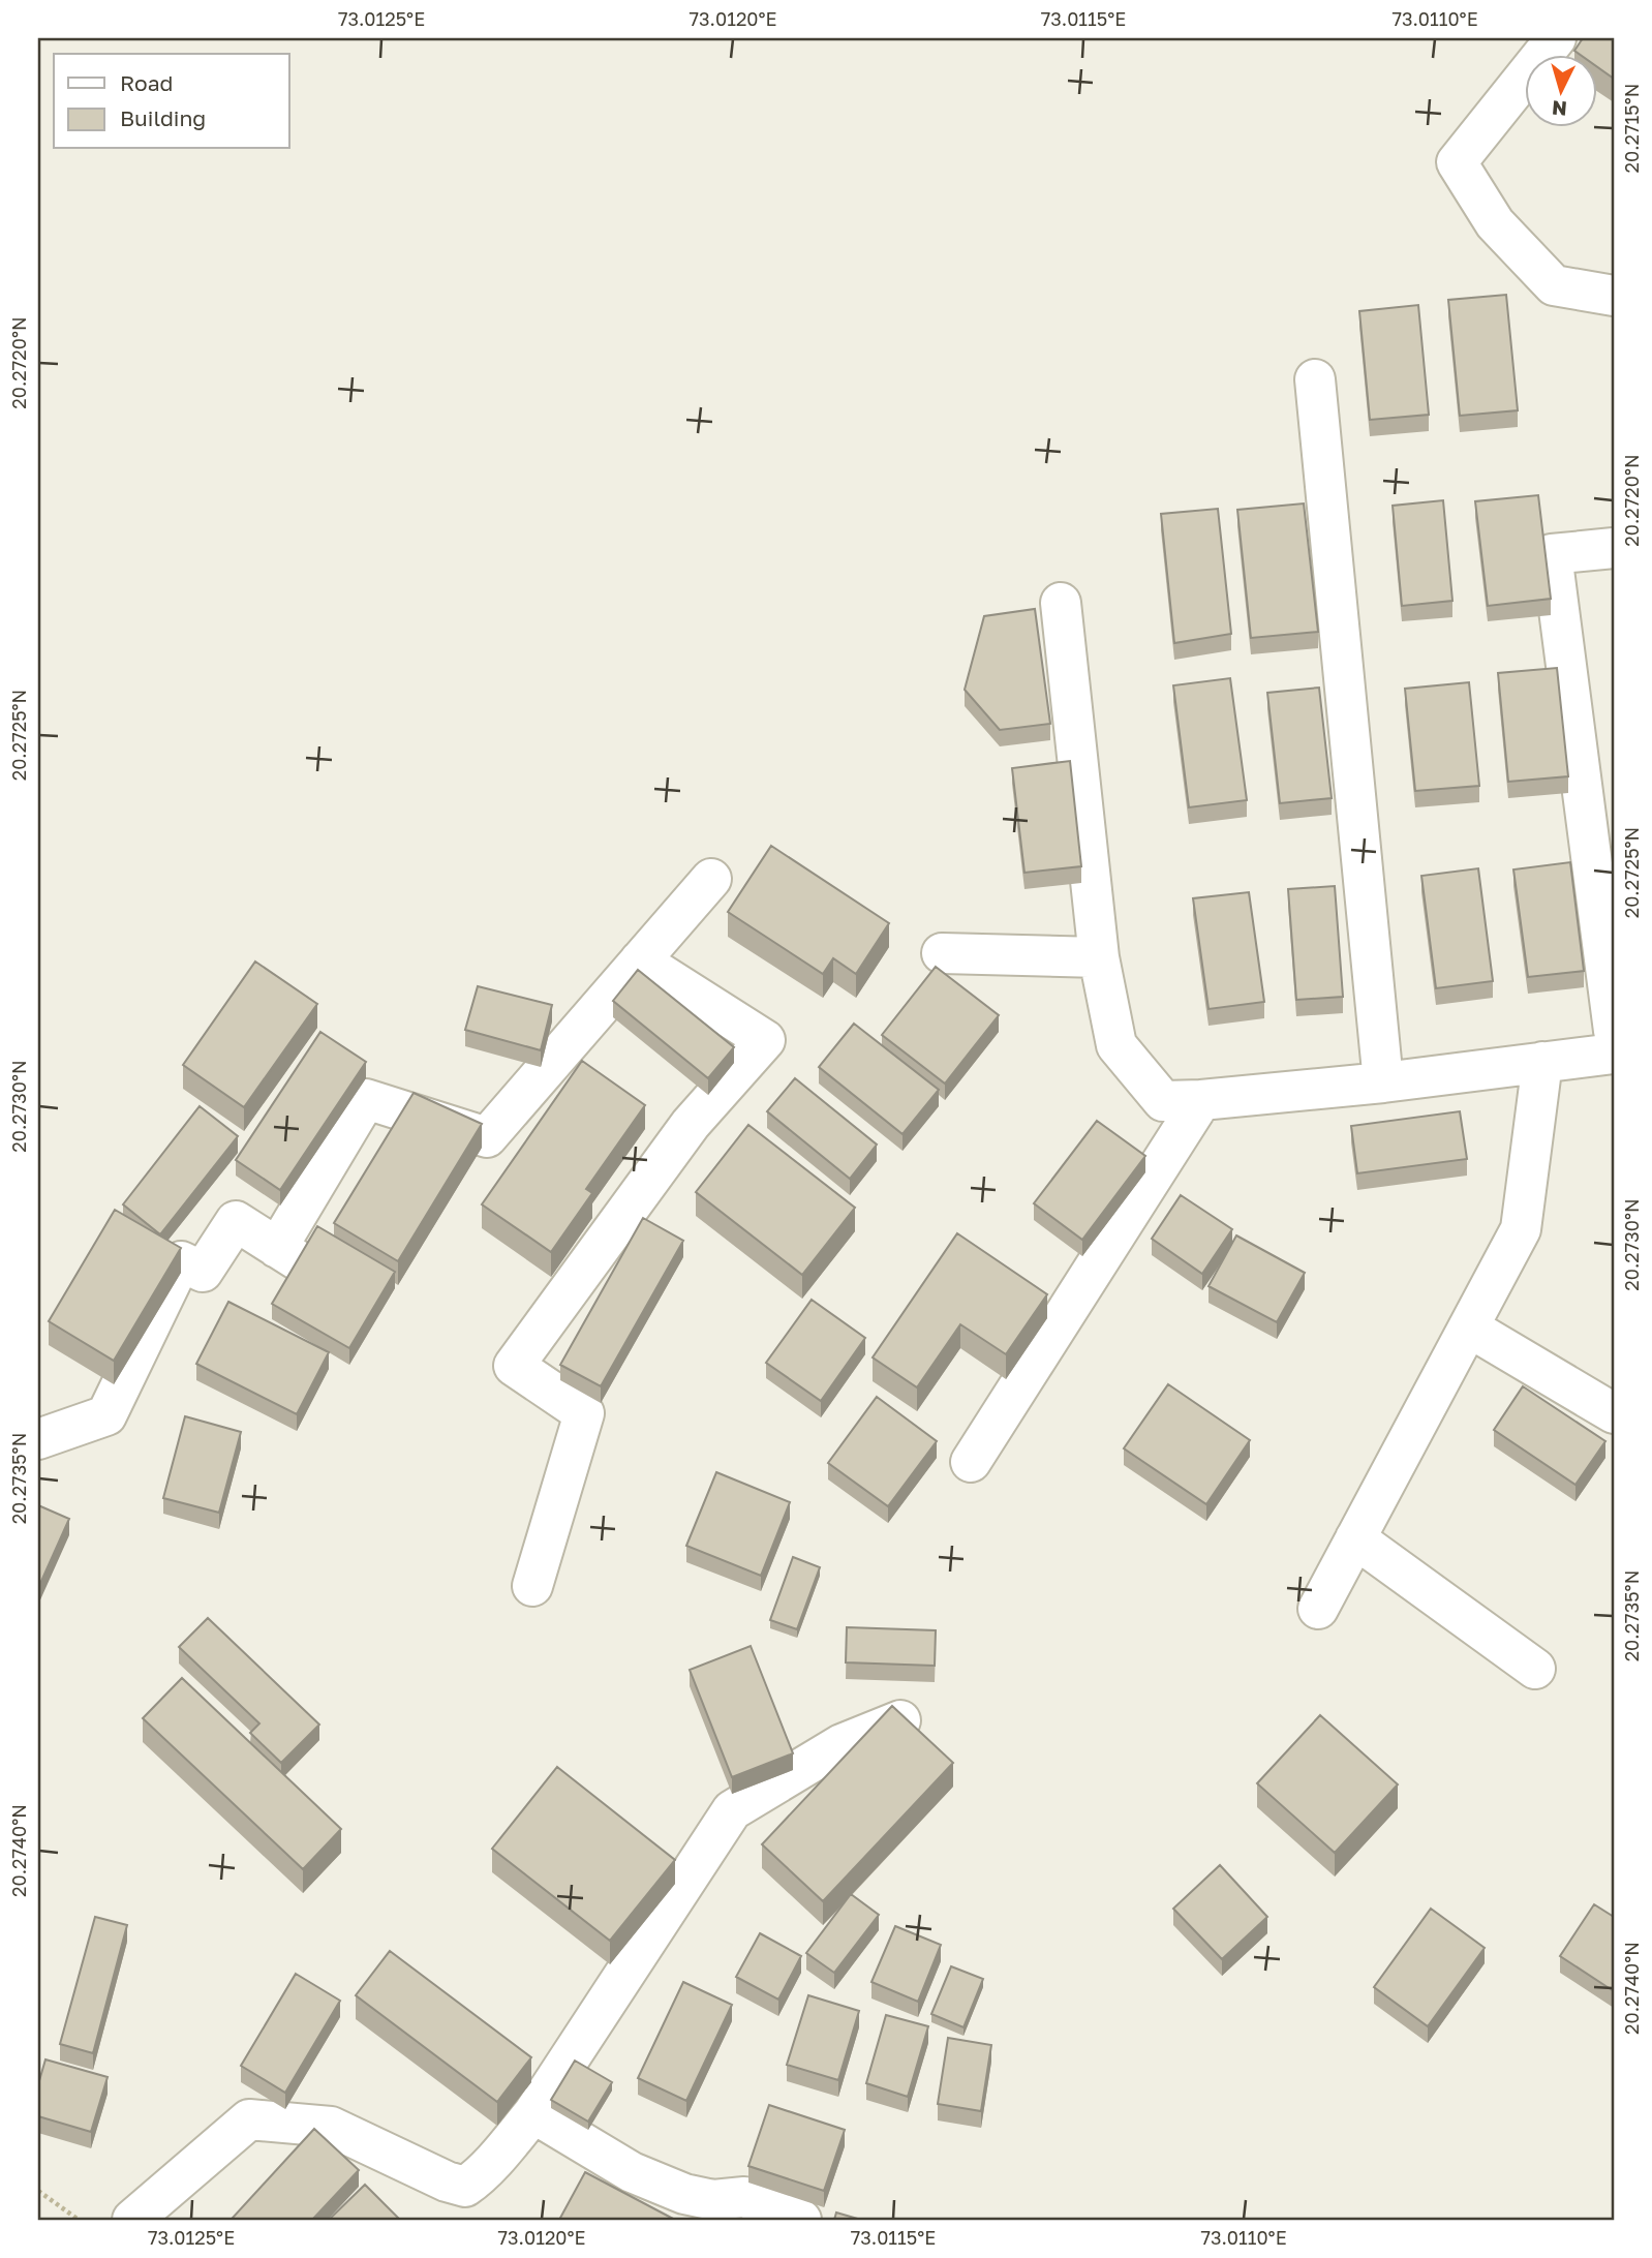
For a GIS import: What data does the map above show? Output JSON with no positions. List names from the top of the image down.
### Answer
{
  "legend": ["Road", "Building"],
  "north": "bottom",
  "coordinates": [
    "73.0125°E",
    "73.0120°E",
    "73.0115°E",
    "73.0110°E",
    "20.2715°N",
    "20.2720°N",
    "20.2725°N",
    "20.2730°N",
    "20.2735°N",
    "20.2740°N"
  ]
}
